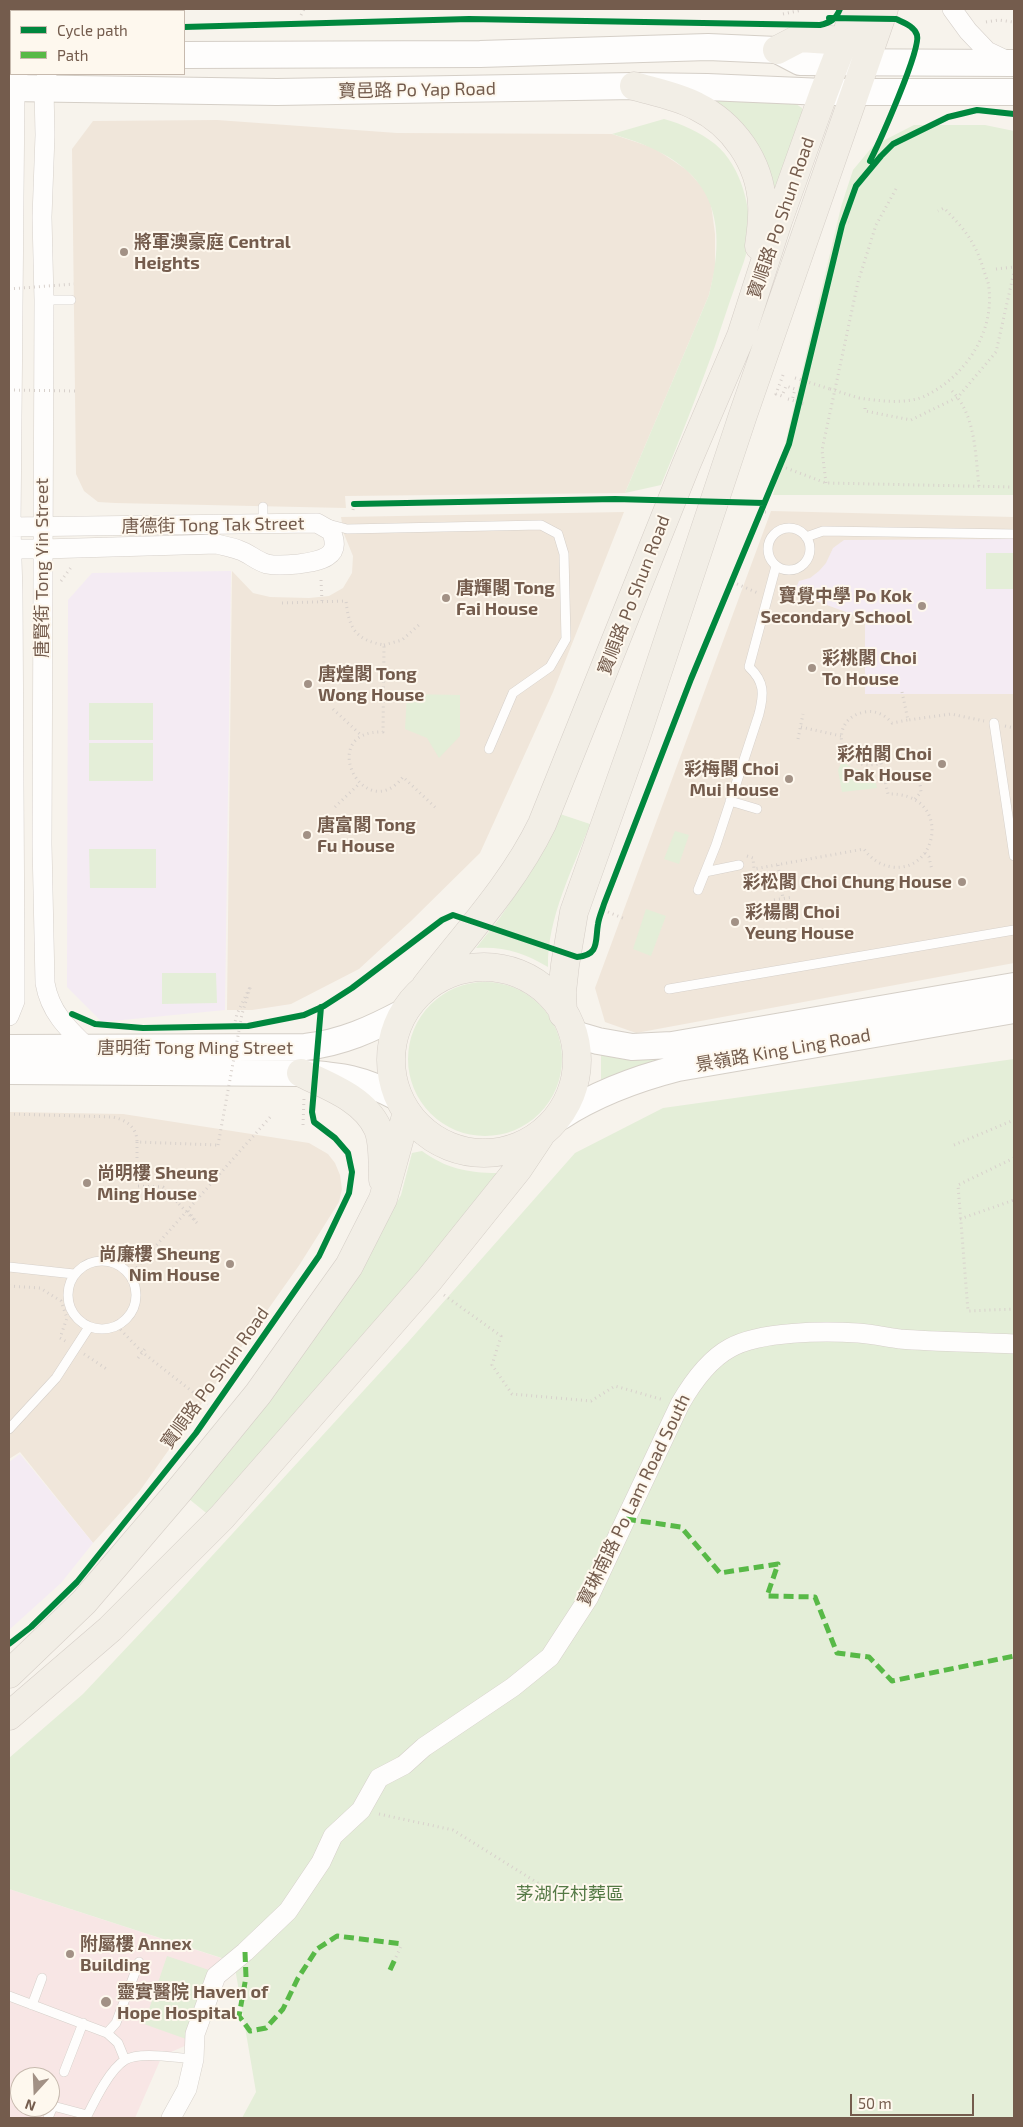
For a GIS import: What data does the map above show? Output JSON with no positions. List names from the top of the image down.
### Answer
{
  "streets": {
    "main road": [
      "寶邑路 Po Yap Road",
      "寶順路 Po Shun Road",
      "唐明街 Tong Ming Street",
      "景嶺路 King Ling Road"
    ],
    "street": ["唐德街 Tong Tak Street", "唐賢街 Tong Yin Street", "寶琳南路 Po Lam Road South"]
  },
  "crossings": [
    ["寶邑路 Po Yap Road", "寶順路 Po Shun Road"],
    ["寶邑路 Po Yap Road", "唐賢街 Tong Yin Street"],
    ["寶順路 Po Shun Road", "唐明街 Tong Ming Street"],
    ["寶順路 Po Shun Road", "景嶺路 King Ling Road"],
    ["唐德街 Tong Tak Street", "唐賢街 Tong Yin Street"],
    ["唐賢街 Tong Yin Street", "唐明街 Tong Ming Street"]
  ],
  "parks": ["茅湖仔村葬區"],
  "places": [
    "將軍澳豪庭 Central Heights",
    "唐輝閣 Tong Fai House",
    "寶覺中學 Po Kok Secondary School",
    "彩桃閣 Choi To House",
    "唐煌閣 Tong Wong House",
    "彩柏閣 Choi Pak House",
    "彩梅閣 Choi Mui House",
    "唐富閣 Tong Fu House",
    "彩松閣 Choi Chung House",
    "彩楊閣 Choi Yeung House",
    "尚明樓 Sheung Ming House",
    "尚廉樓 Sheung Nim House",
    "附屬樓 Annex Building",
    "靈實醫院 Haven of Hope Hospital"
  ],
  "legend": ["Cycle path", "Path"],
  "scale_bar": "50 m",
  "north": "bottom"
}
